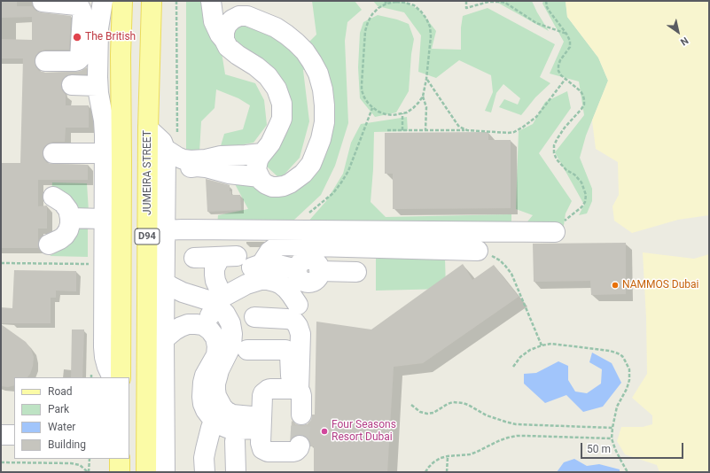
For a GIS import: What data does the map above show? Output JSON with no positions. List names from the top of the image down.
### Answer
{
  "streets": {
    "main road": ["JUMEIRA STREET", "D94"]
  },
  "places": ["The British", "NAMMOS Dubai", "Four Seasons Resort Dubai"],
  "legend": [
    "Road",
    "Park",
    "Water",
    "Building"
  ],
  "scale_bar": "50 m",
  "north": "bottom right"
}
